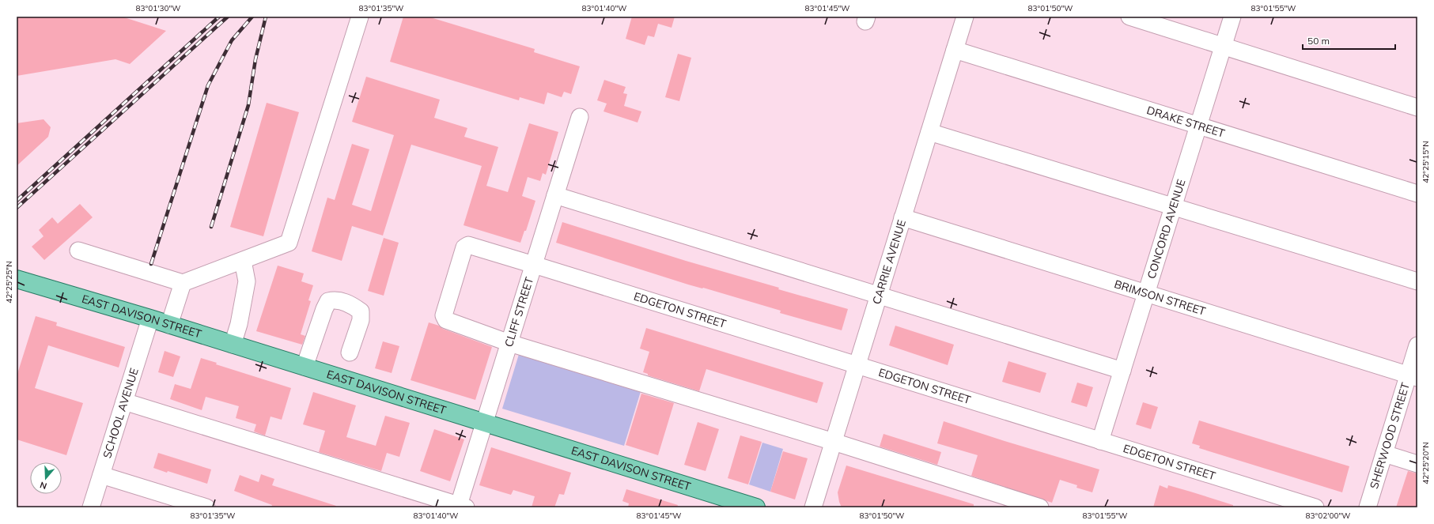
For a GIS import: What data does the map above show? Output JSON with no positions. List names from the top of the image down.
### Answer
{
  "streets": {
    "main road": ["EAST DAVISON STREET"],
    "street": [
      "DRAKE STREET",
      "CONCORD AVENUE",
      "CARRIE AVENUE",
      "BRIMSON STREET",
      "EDGETON STREET",
      "CLIFF STREET",
      "SCHOOL AVENUE",
      "SHERWOOD STREET"
    ]
  },
  "crossings": [
    ["DRAKE STREET", "CONCORD AVENUE"],
    ["DRAKE STREET", "CARRIE AVENUE"],
    ["CONCORD AVENUE", "BRIMSON STREET"],
    ["CONCORD AVENUE", "EDGETON STREET"],
    ["CARRIE AVENUE", "BRIMSON STREET"],
    ["CARRIE AVENUE", "EDGETON STREET"],
    ["BRIMSON STREET", "SHERWOOD STREET"],
    ["EDGETON STREET", "CLIFF STREET"],
    ["CLIFF STREET", "EAST DAVISON STREET"],
    ["EAST DAVISON STREET", "SCHOOL AVENUE"]
  ],
  "scale_bar": "50 m",
  "north": "bottom",
  "coordinates": [
    "83°01'30\"W",
    "83°01'35\"W",
    "83°01'40\"W",
    "83°01'45\"W",
    "83°01'50\"W",
    "83°01'55\"W",
    "42°25'15\"N",
    "42°25'25\"N",
    "42°25'20\"N",
    "83°02'00\"W"
  ]
}
